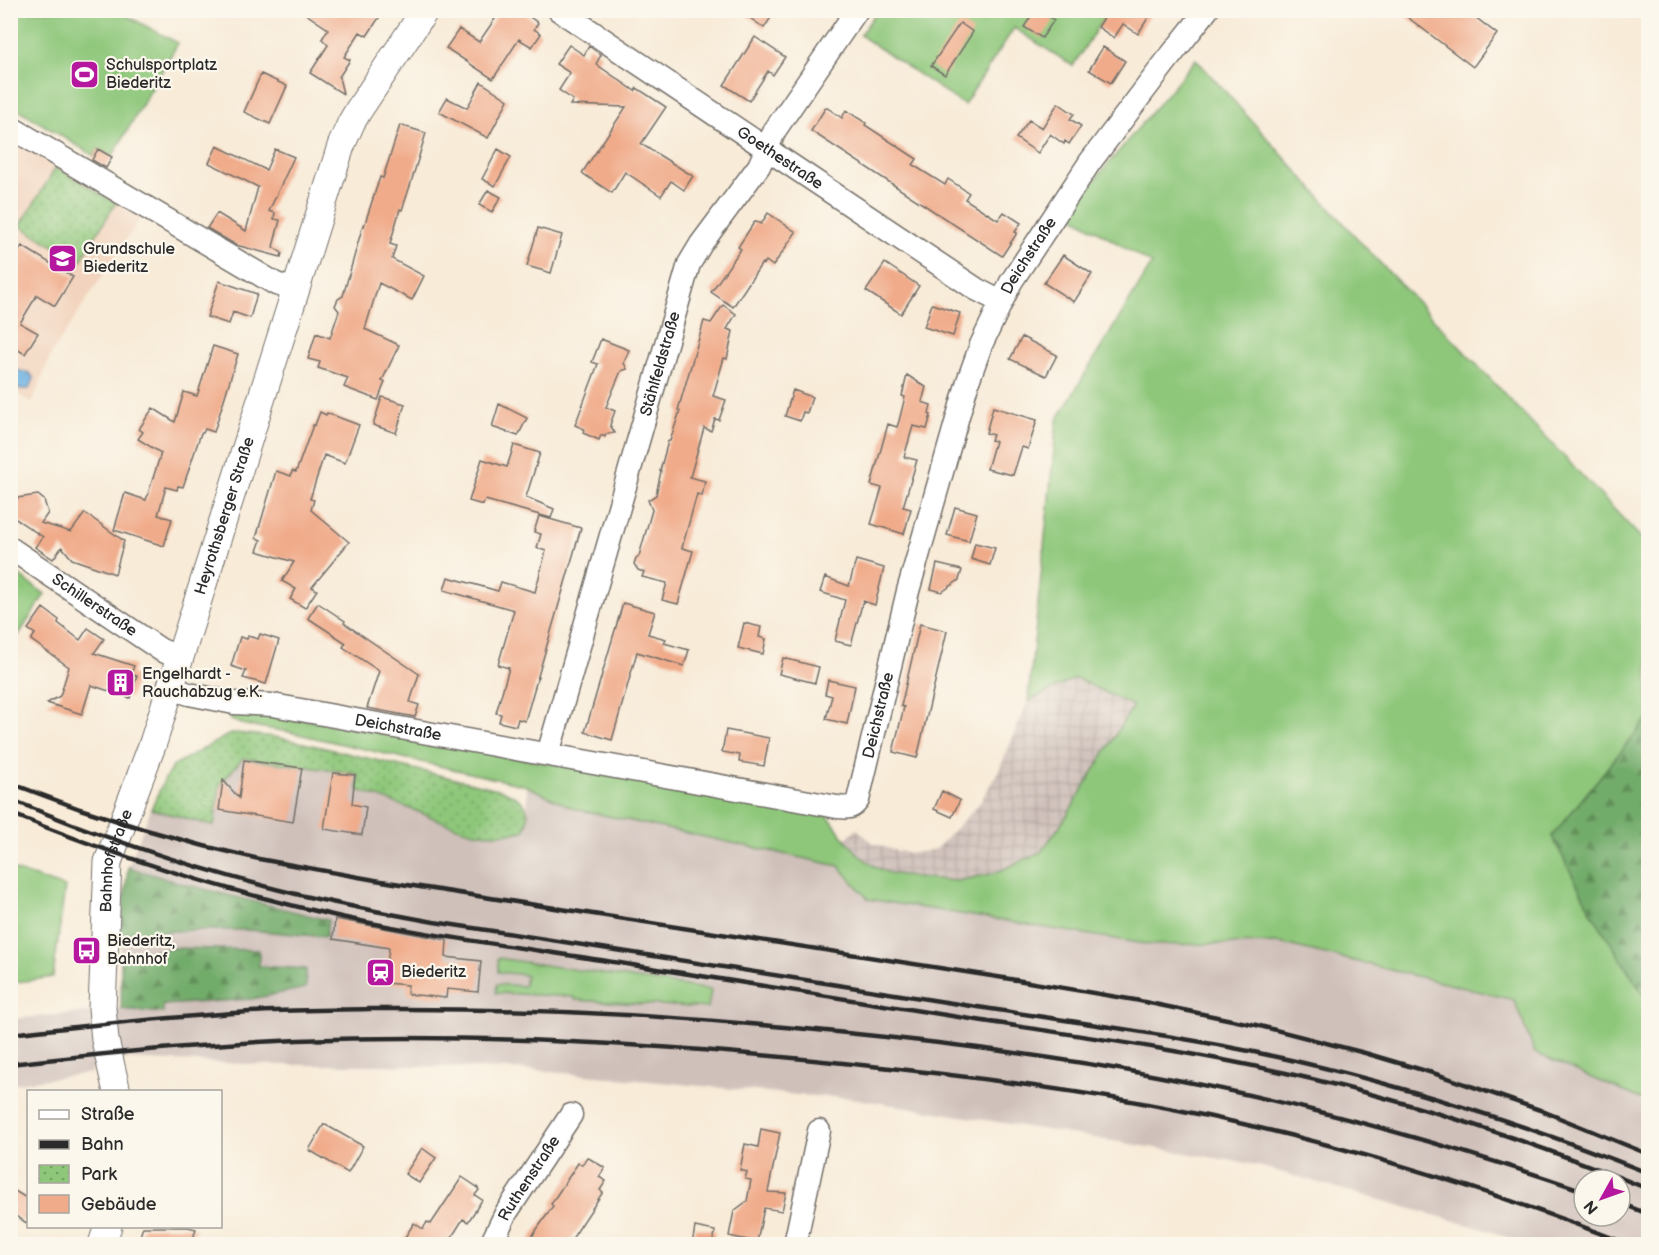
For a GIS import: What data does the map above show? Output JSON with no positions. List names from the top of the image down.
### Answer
{
  "streets": {
    "street": [
      "Goethestraße",
      "Deichstraße",
      "Stählfeldstraße",
      "Heyrothsberger Straße",
      "Schillerstraße",
      "Bahnhofstraße",
      "Ruthenstraße"
    ]
  },
  "crossings": [
    ["Goethestraße", "Deichstraße"],
    ["Goethestraße", "Stählfeldstraße"],
    ["Deichstraße", "Stählfeldstraße"],
    ["Deichstraße", "Heyrothsberger Straße"],
    ["Heyrothsberger Straße", "Schillerstraße"],
    ["Heyrothsberger Straße", "Bahnhofstraße"]
  ],
  "places": {
    "sports": ["Schulsportplatz Biederitz"],
    "school or university": ["Grundschule Biederitz"],
    "building": ["Engelhardt - Rauchabzug e.K."],
    "bus stop": ["Biederitz, Bahnhof"],
    "station": ["Biederitz"]
  },
  "legend": [
    "Straße",
    "Bahn",
    "Park",
    "Gebäude"
  ],
  "north": "bottom left"
}
